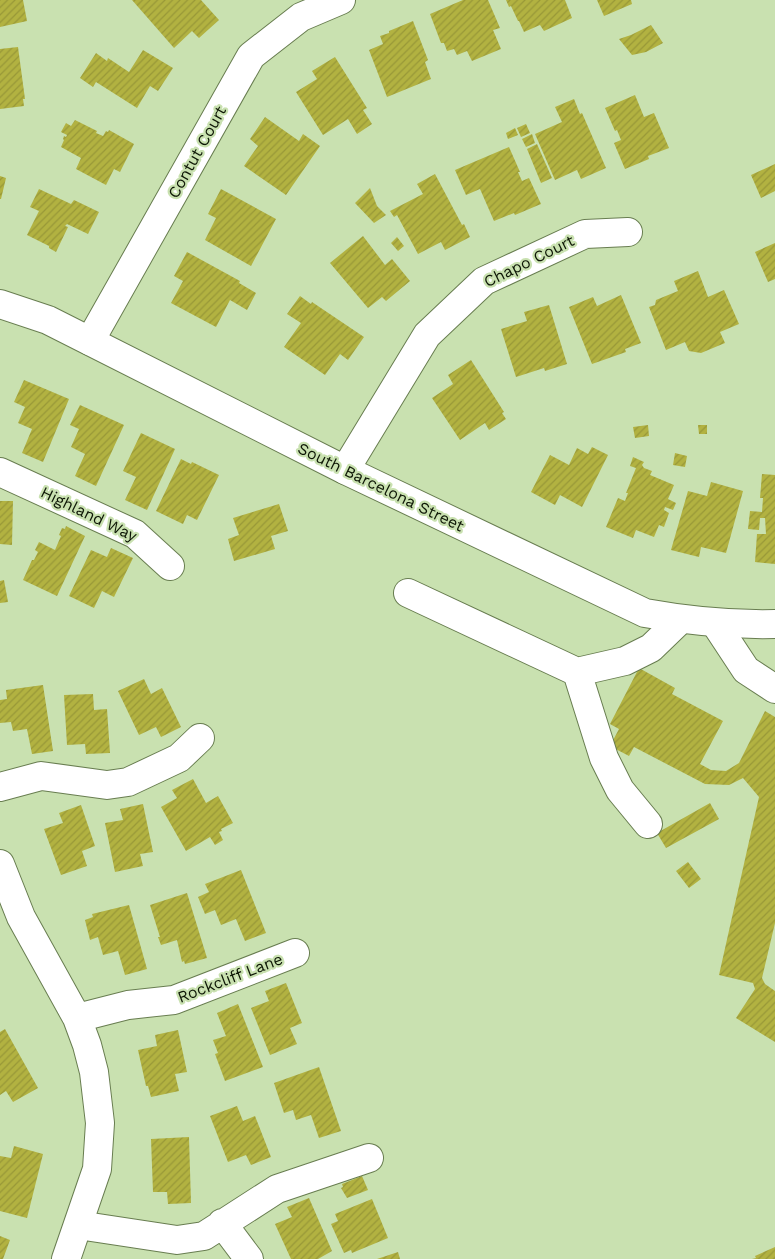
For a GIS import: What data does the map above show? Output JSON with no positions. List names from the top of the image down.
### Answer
{
  "streets": {
    "street": [
      "Contut Court",
      "Chapo Court",
      "South Barcelona Street",
      "Highland Way",
      "Rockcliff Lane"
    ]
  },
  "crossings": [
    ["Contut Court", "South Barcelona Street"],
    ["Chapo Court", "South Barcelona Street"]
  ]
}
